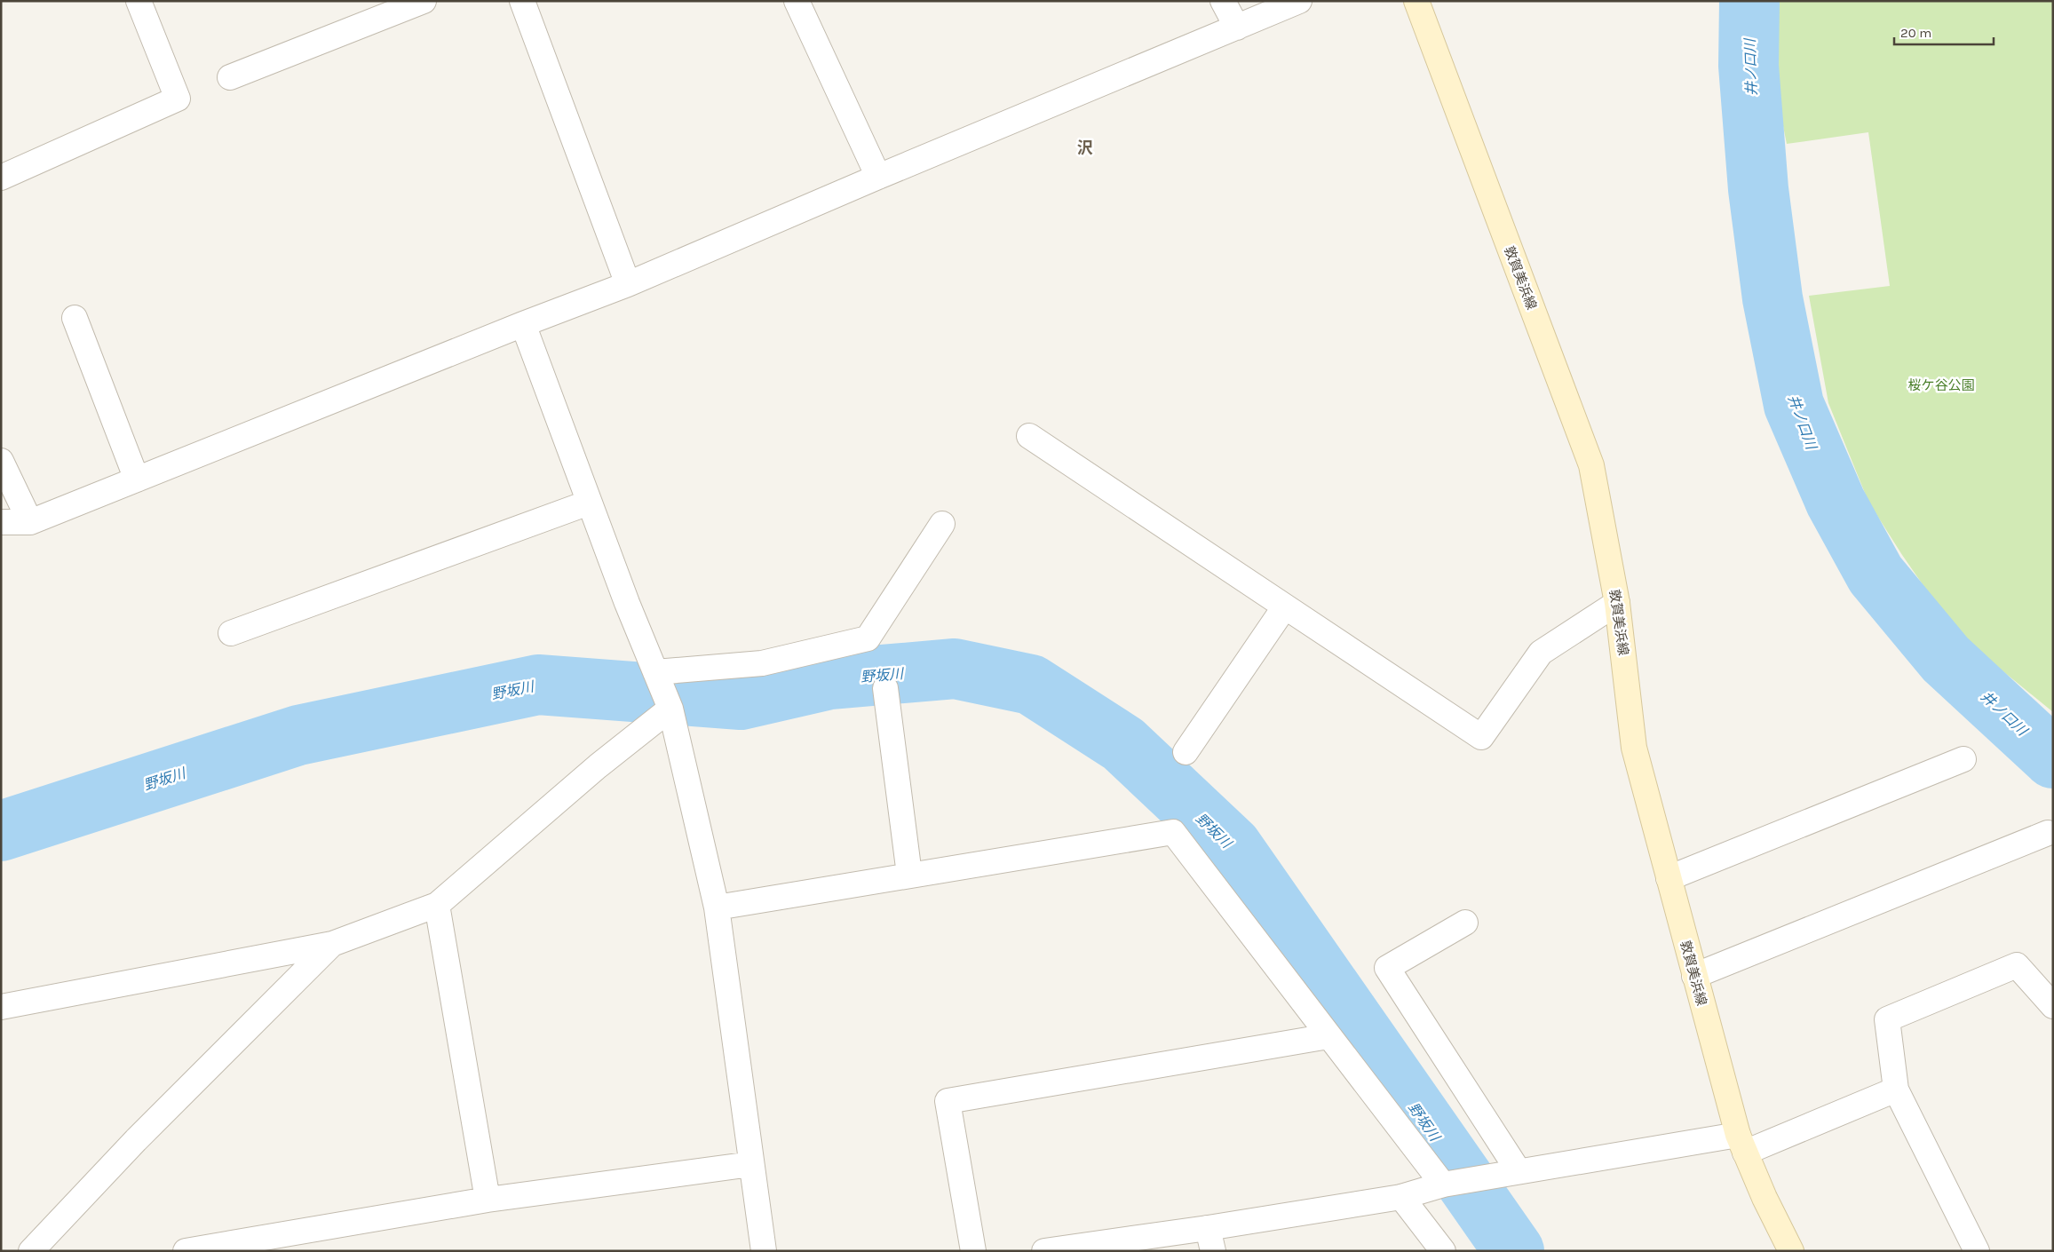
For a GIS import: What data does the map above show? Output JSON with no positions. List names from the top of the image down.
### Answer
{
  "streets": {
    "main road": ["敦賀美浜線"]
  },
  "districts": ["沢"],
  "water": ["井ノ口川", "野坂川"],
  "parks": ["桜ケ谷公園"],
  "scale_bar": "20 m"
}
